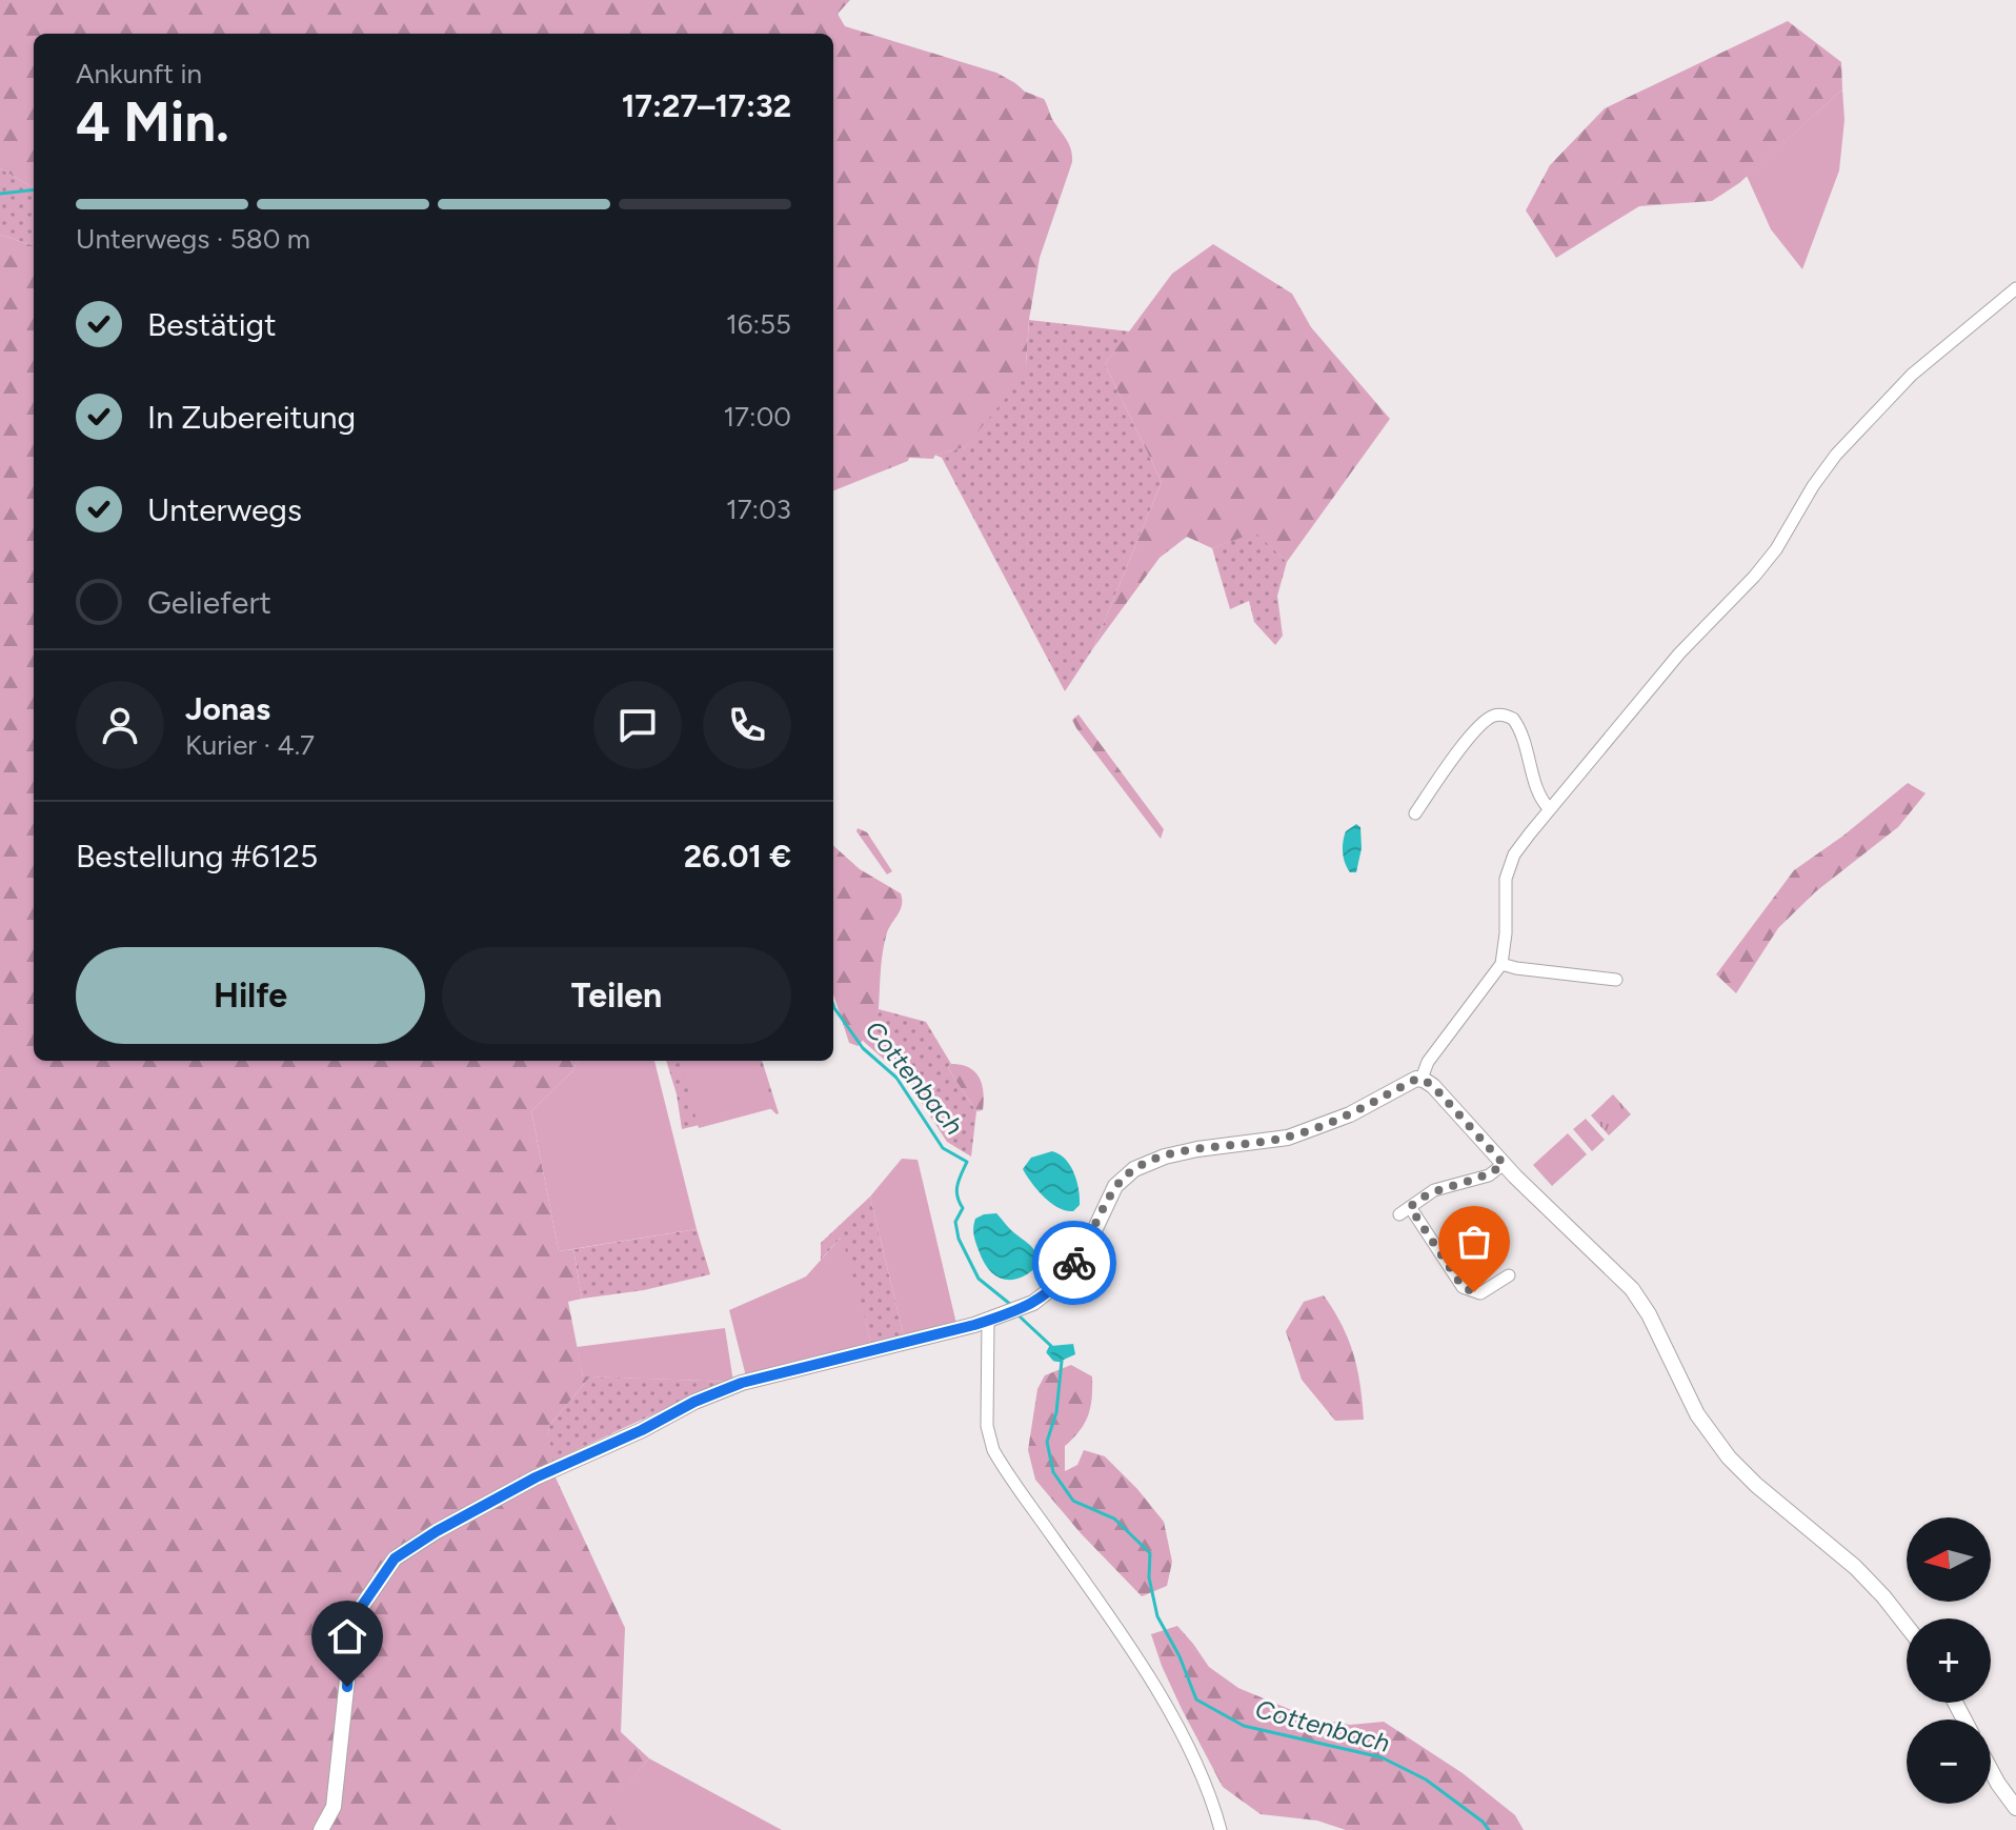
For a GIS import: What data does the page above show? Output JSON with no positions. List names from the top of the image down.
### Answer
{
  "water": ["Cottenbach"],
  "north": "left",
  "page": {
    "heading": ["4 Min.", "Ankunft in", "17:27–17:32"],
    "panel": [
      "Jonas",
      "Kurier · 4.7",
      "Bestellung #6125",
      "26.01 €"
    ],
    "bar": "Unterwegs · 580 m",
    "list": [
      ["Bestätigt", "16:55"],
      ["In Zubereitung", "17:00"],
      ["Unterwegs", "17:03"],
      "Geliefert"
    ],
    "buttons": ["Hilfe", "Teilen"],
    "map_buttons": ["+", "−"]
  }
}
